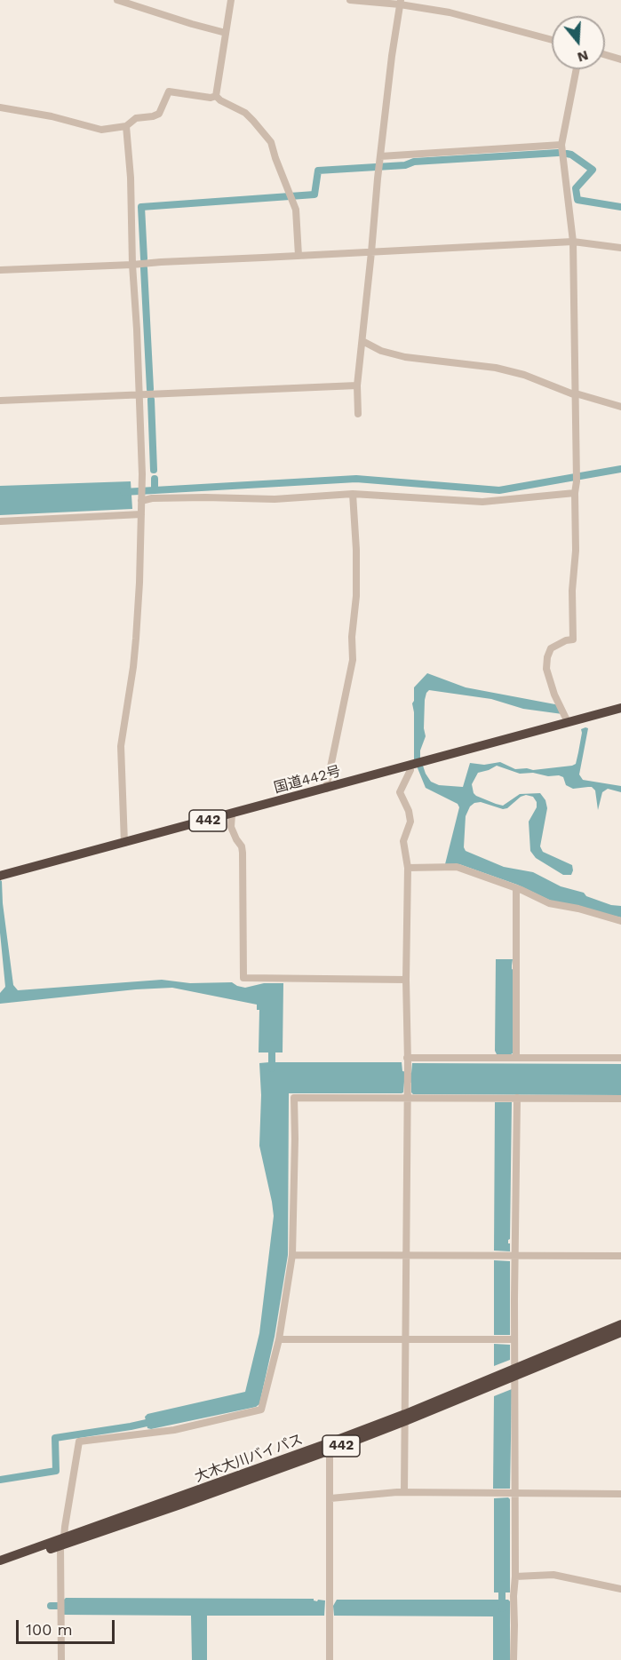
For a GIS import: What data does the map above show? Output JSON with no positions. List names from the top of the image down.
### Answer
{
  "streets": {
    "highway": ["国道442号", "442", "大木大川バイパス"]
  },
  "scale_bar": "100 m",
  "north": "bottom"
}
